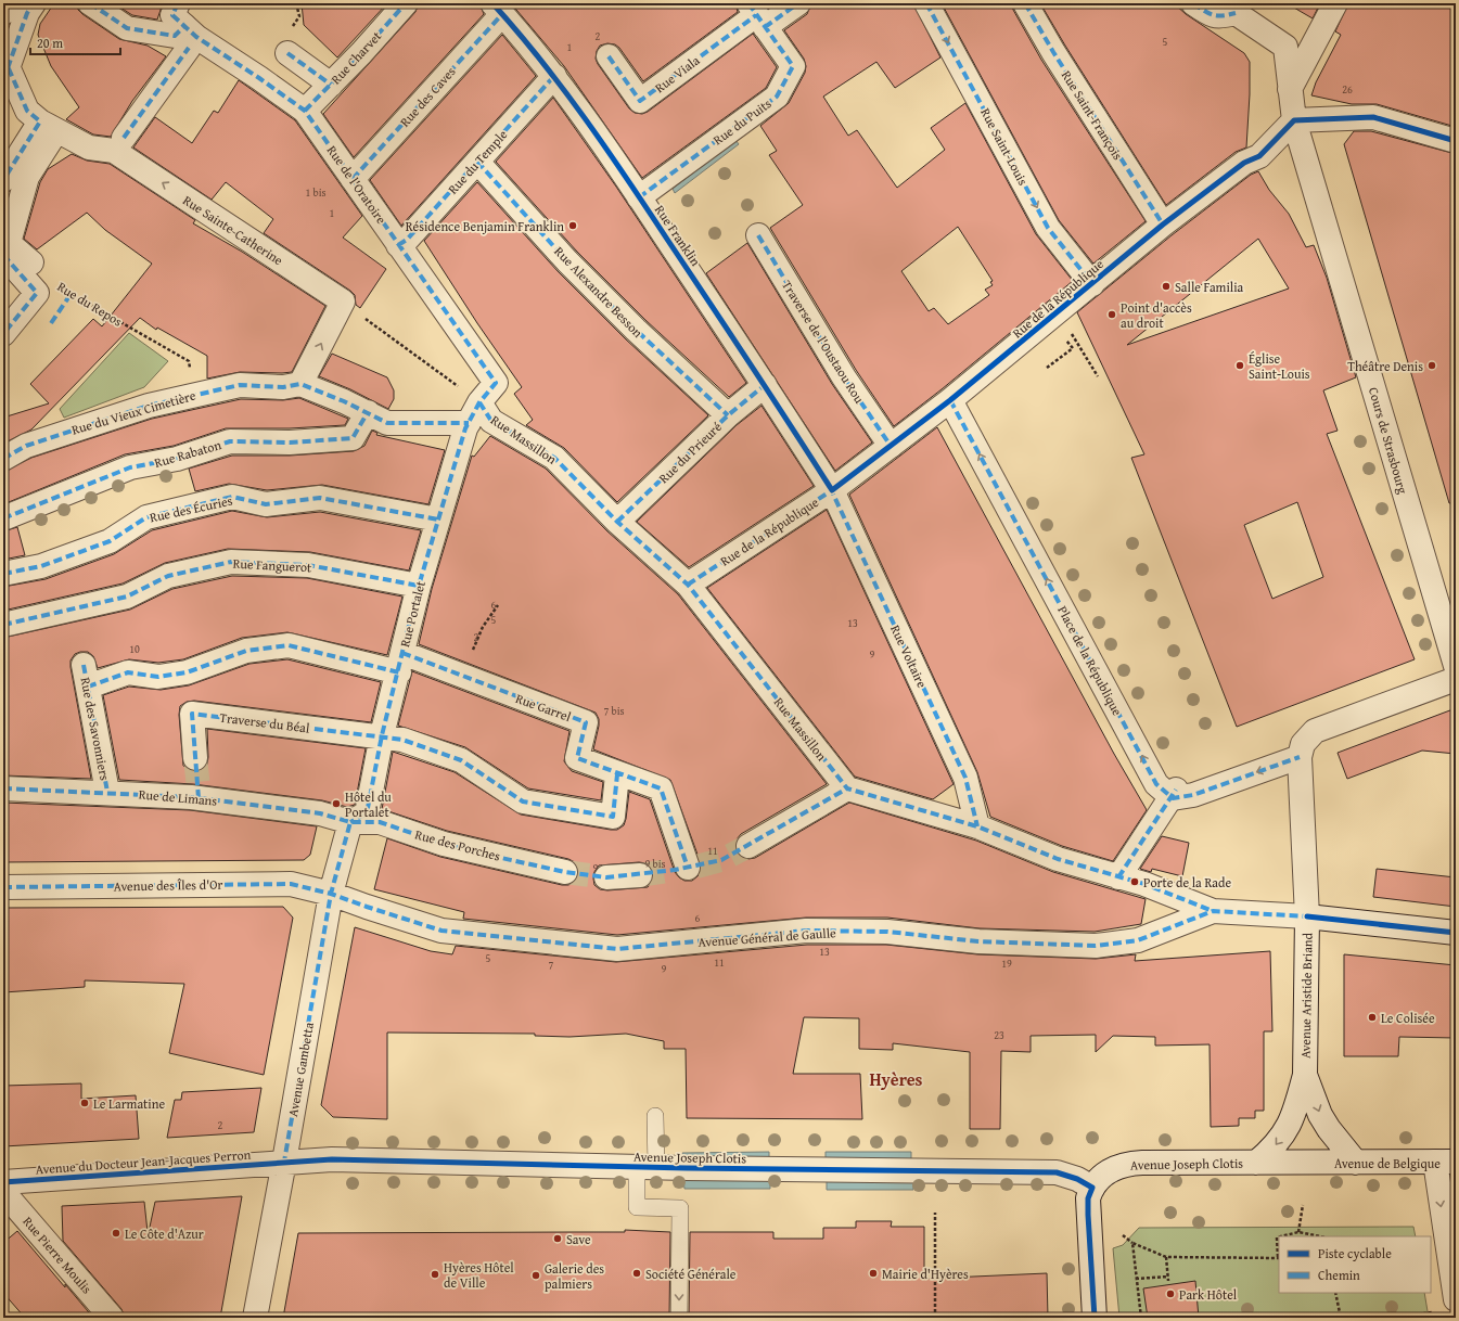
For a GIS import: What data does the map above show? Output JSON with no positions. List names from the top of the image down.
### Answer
{
  "streets": {
    "street": [
      "Rue Charvet",
      "Rue Viala",
      "Rue des Caves",
      "Rue Saint-François",
      "Rue du Puits",
      "Rue Saint-Louis",
      "Rue du Temple",
      "Rue de l'Oratoire",
      "Rue Sainte-Catherine",
      "Rue Franklin",
      "Rue Alexandre Besson",
      "Rue de la République",
      "Traverse de l'Oustaou Rou",
      "Rue du Vieux Cimetière",
      "Rue Massillon",
      "Cours de Strasbourg",
      "Rue du Prieuré",
      "Rue Rabaton",
      "Rue des Écuries",
      "Rue Fanguerot",
      "Rue Portalet",
      "Rue Voltaire",
      "Place de la République",
      "Rue Garrel",
      "Traverse du Béal",
      "Rue des Savonniers",
      "Rue de Limans",
      "Rue des Porches",
      "Avenue des Îles d'Or",
      "Avenue Général de Gaulle",
      "Avenue Aristide Briand",
      "Avenue Gambetta",
      "Avenue Joseph Clotis",
      "Avenue du Docteur Jean-Jacques Perron",
      "Avenue de Belgique",
      "Rue Pierre Moulis"
    ],
    "path": ["Rue du Repos"]
  },
  "crossings": [
    ["Rue Charvet", "Rue de l'Oratoire"],
    ["Rue Viala", "Rue du Puits"],
    ["Rue des Caves", "Rue de l'Oratoire"],
    ["Rue des Caves", "Rue Franklin"],
    ["Rue Saint-François", "Rue de la République"],
    ["Rue du Puits", "Rue Franklin"],
    ["Rue Saint-Louis", "Rue de la République"],
    ["Rue du Temple", "Rue de l'Oratoire"],
    ["Rue du Temple", "Rue Franklin"],
    ["Rue du Temple", "Rue Alexandre Besson"],
    ["Rue de l'Oratoire", "Rue Massillon"],
    ["Rue de l'Oratoire", "Rue Portalet"],
    ["Rue Sainte-Catherine", "Rue du Vieux Cimetière"],
    ["Rue Franklin", "Rue de la République"],
    ["Rue Franklin", "Rue du Prieuré"],
    ["Rue Franklin", "Rue Voltaire"],
    ["Rue Alexandre Besson", "Rue du Prieuré"],
    ["Rue de la République", "Traverse de l'Oustaou Rou"],
    ["Rue de la République", "Rue Massillon"],
    ["Rue de la République", "Cours de Strasbourg"],
    ["Rue de la République", "Rue Voltaire"],
    ["Rue de la République", "Place de la République"],
    ["Rue du Repos", "Rue du Vieux Cimetière"],
    ["Rue Massillon", "Rue du Prieuré"],
    ["Rue Massillon", "Rue Portalet"],
    ["Rue des Écuries", "Rue Portalet"],
    ["Rue Fanguerot", "Rue Portalet"],
    ["Rue Portalet", "Rue Garrel"],
    ["Rue Portalet", "Traverse du Béal"],
    ["Rue Portalet", "Rue de Limans"],
    ["Rue Portalet", "Rue des Porches"],
    ["Rue Portalet", "Avenue Gambetta"],
    ["Rue Garrel", "Rue des Savonniers"],
    ["Rue des Savonniers", "Rue de Limans"],
    ["Rue de Limans", "Rue des Porches"],
    ["Rue de Limans", "Avenue Gambetta"],
    ["Rue des Porches", "Avenue Gambetta"],
    ["Avenue des Îles d'Or", "Avenue Général de Gaulle"],
    ["Avenue des Îles d'Or", "Avenue Gambetta"],
    ["Avenue Général de Gaulle", "Avenue Aristide Briand"],
    ["Avenue Général de Gaulle", "Avenue Gambetta"],
    ["Avenue Aristide Briand", "Avenue Joseph Clotis"],
    ["Avenue Aristide Briand", "Avenue de Belgique"],
    ["Avenue Gambetta", "Avenue Joseph Clotis"],
    ["Avenue Gambetta", "Avenue du Docteur Jean-Jacques Perron"],
    ["Avenue Joseph Clotis", "Avenue du Docteur Jean-Jacques Perron"],
    ["Avenue Joseph Clotis", "Avenue de Belgique"]
  ],
  "one_way": ["Rue Saint-Louis", "Rue Sainte-Catherine", "Place de la République"],
  "districts": ["Hyères"],
  "places": [
    "Résidence Benjamin Franklin",
    "Salle Familia",
    "Point d'accès au droit",
    "Église Saint-Louis",
    "Théâtre Denis",
    "Hôtel du Portalet",
    "Porte de la Rade",
    "Le Colisée",
    "Le Larmatine",
    "Le Côte d'Azur",
    "Save",
    "Société Générale",
    "Mairie d'Hyères",
    "Hyères Hôtel de Ville",
    "Galerie des palmiers",
    "Park Hôtel"
  ],
  "house_numbers": [
    "2",
    "5",
    "1",
    "26",
    "1 bis",
    "1",
    "6",
    "5",
    "13",
    "2",
    "10",
    "9",
    "7 bis",
    "11",
    "9 bis",
    "9",
    "6",
    "13",
    "5",
    "11",
    "19",
    "7",
    "9",
    "23",
    "2"
  ],
  "legend": ["Piste cyclable", "Chemin"],
  "scale_bar": "20 m"
}
